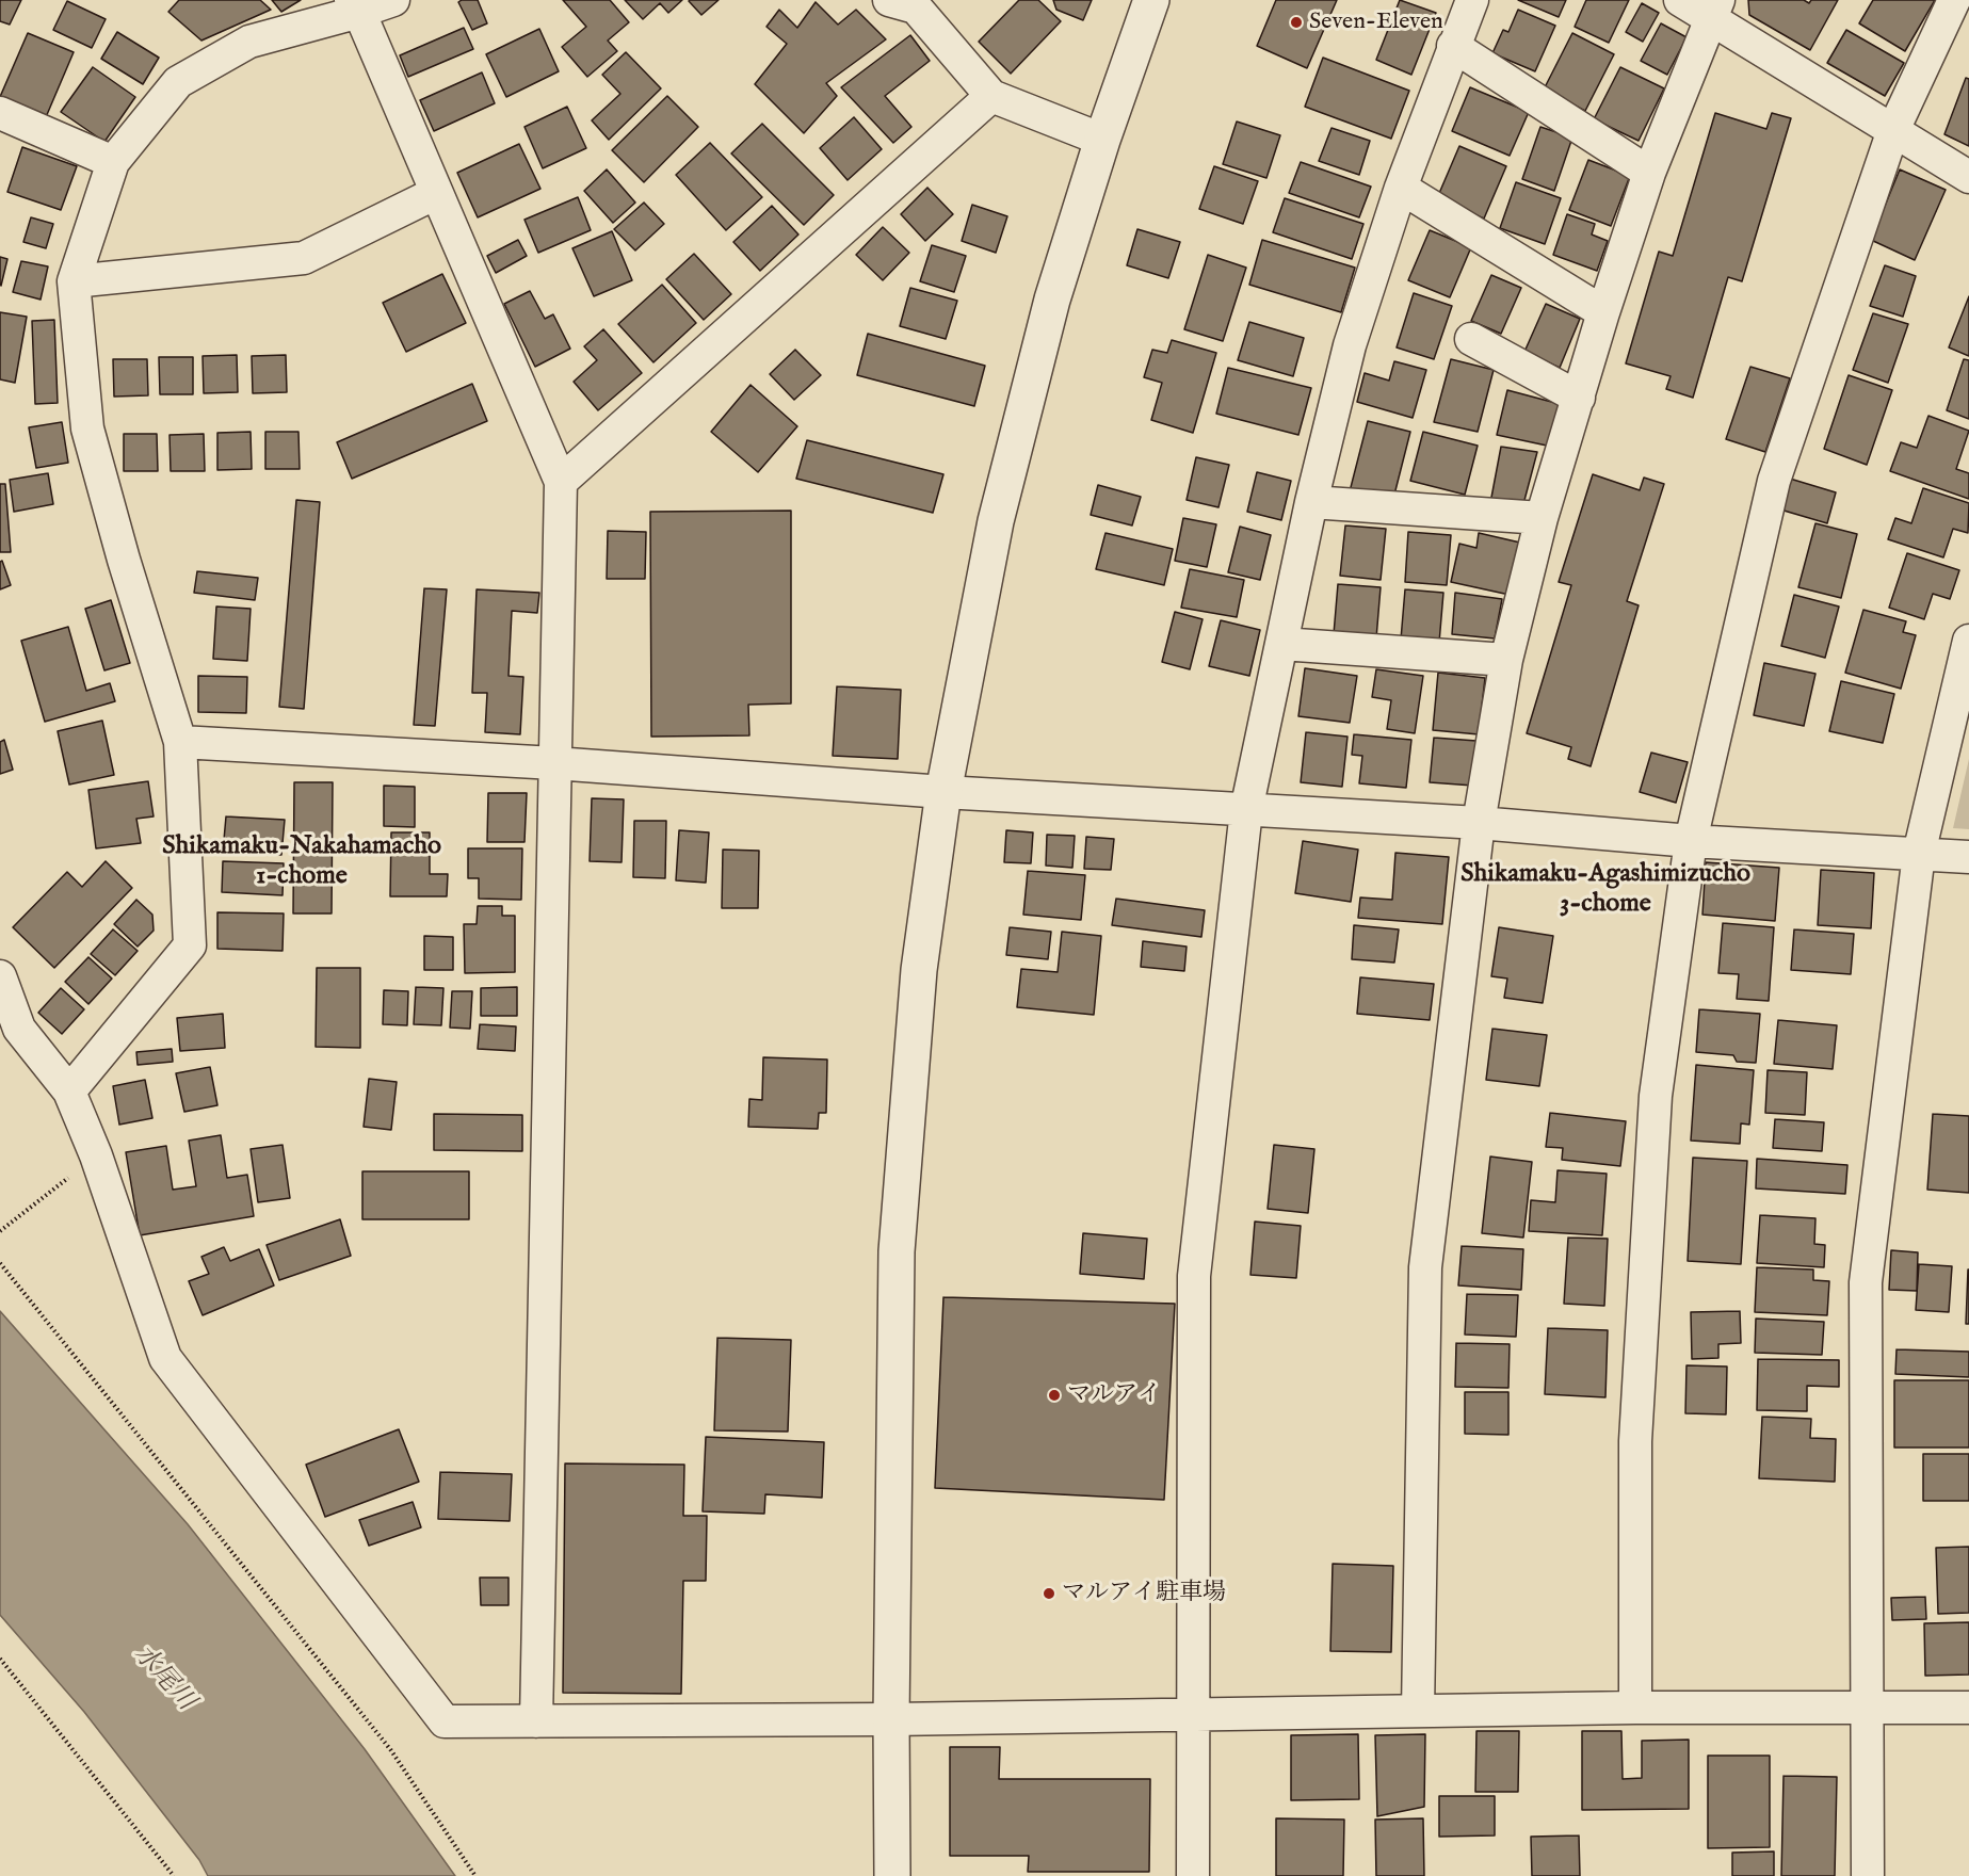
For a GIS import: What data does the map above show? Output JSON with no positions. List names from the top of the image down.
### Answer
{
  "districts": ["Shikamaku-Nakahamacho 1-chome", "Shikamaku-Agashimizucho 3-chome"],
  "water": ["水尾川"],
  "places": ["Seven-Eleven", "マルアイ", "マルアイ駐車場"]
}
